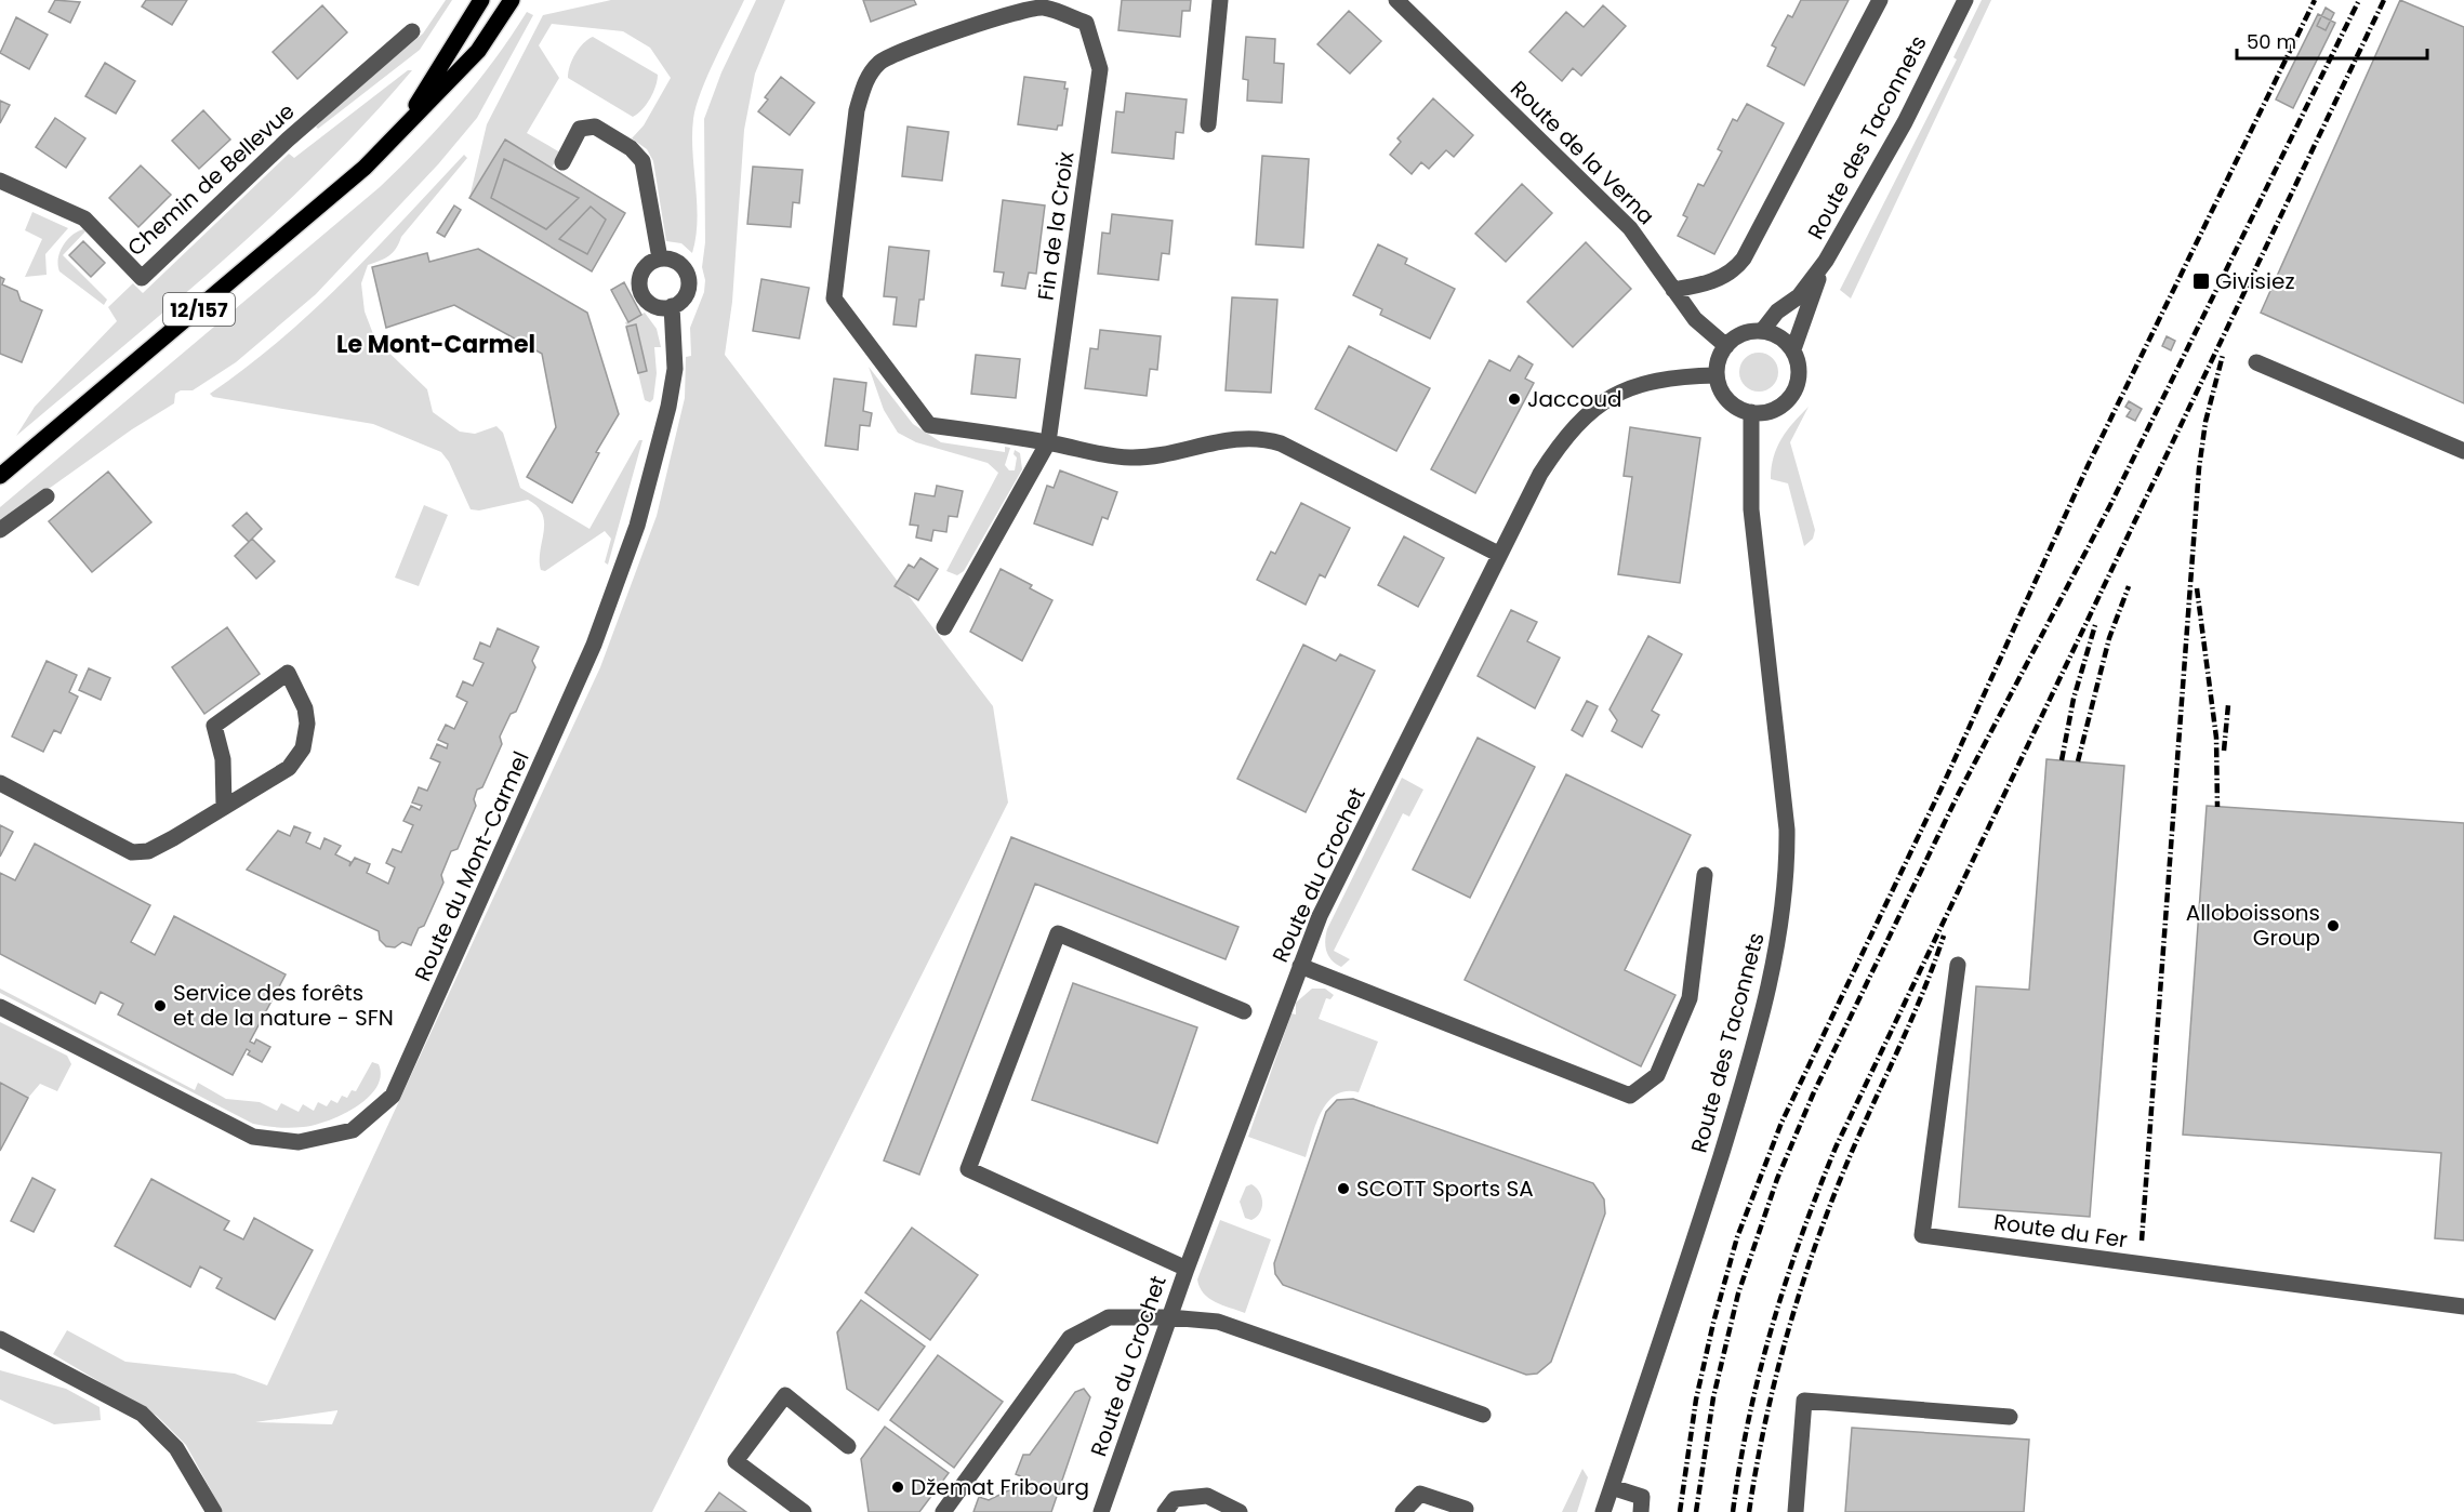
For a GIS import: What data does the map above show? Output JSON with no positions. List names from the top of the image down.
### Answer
{
  "streets": {
    "main road": ["12/157"],
    "street": [
      "Route des Taconnets",
      "Route de la Verna",
      "Chemin de Bellevue",
      "Fin de la Croix",
      "Route du Mont-Carmel",
      "Route du Crochet",
      "Route du Fer"
    ]
  },
  "crossings": [
    ["Route des Taconnets", "Route de la Verna"],
    ["Route des Taconnets", "Route du Crochet"],
    ["Route de la Verna", "Route du Crochet"]
  ],
  "districts": ["Le Mont-Carmel"],
  "places": {
    "transit": ["Givisiez"],
    "other": [
      "Jaccoud",
      "Alloboissons Group",
      "Service des forêts et de la nature - SFN",
      "SCOTT Sports SA",
      "Džemat Fribourg"
    ]
  },
  "scale_bar": "50 m"
}
